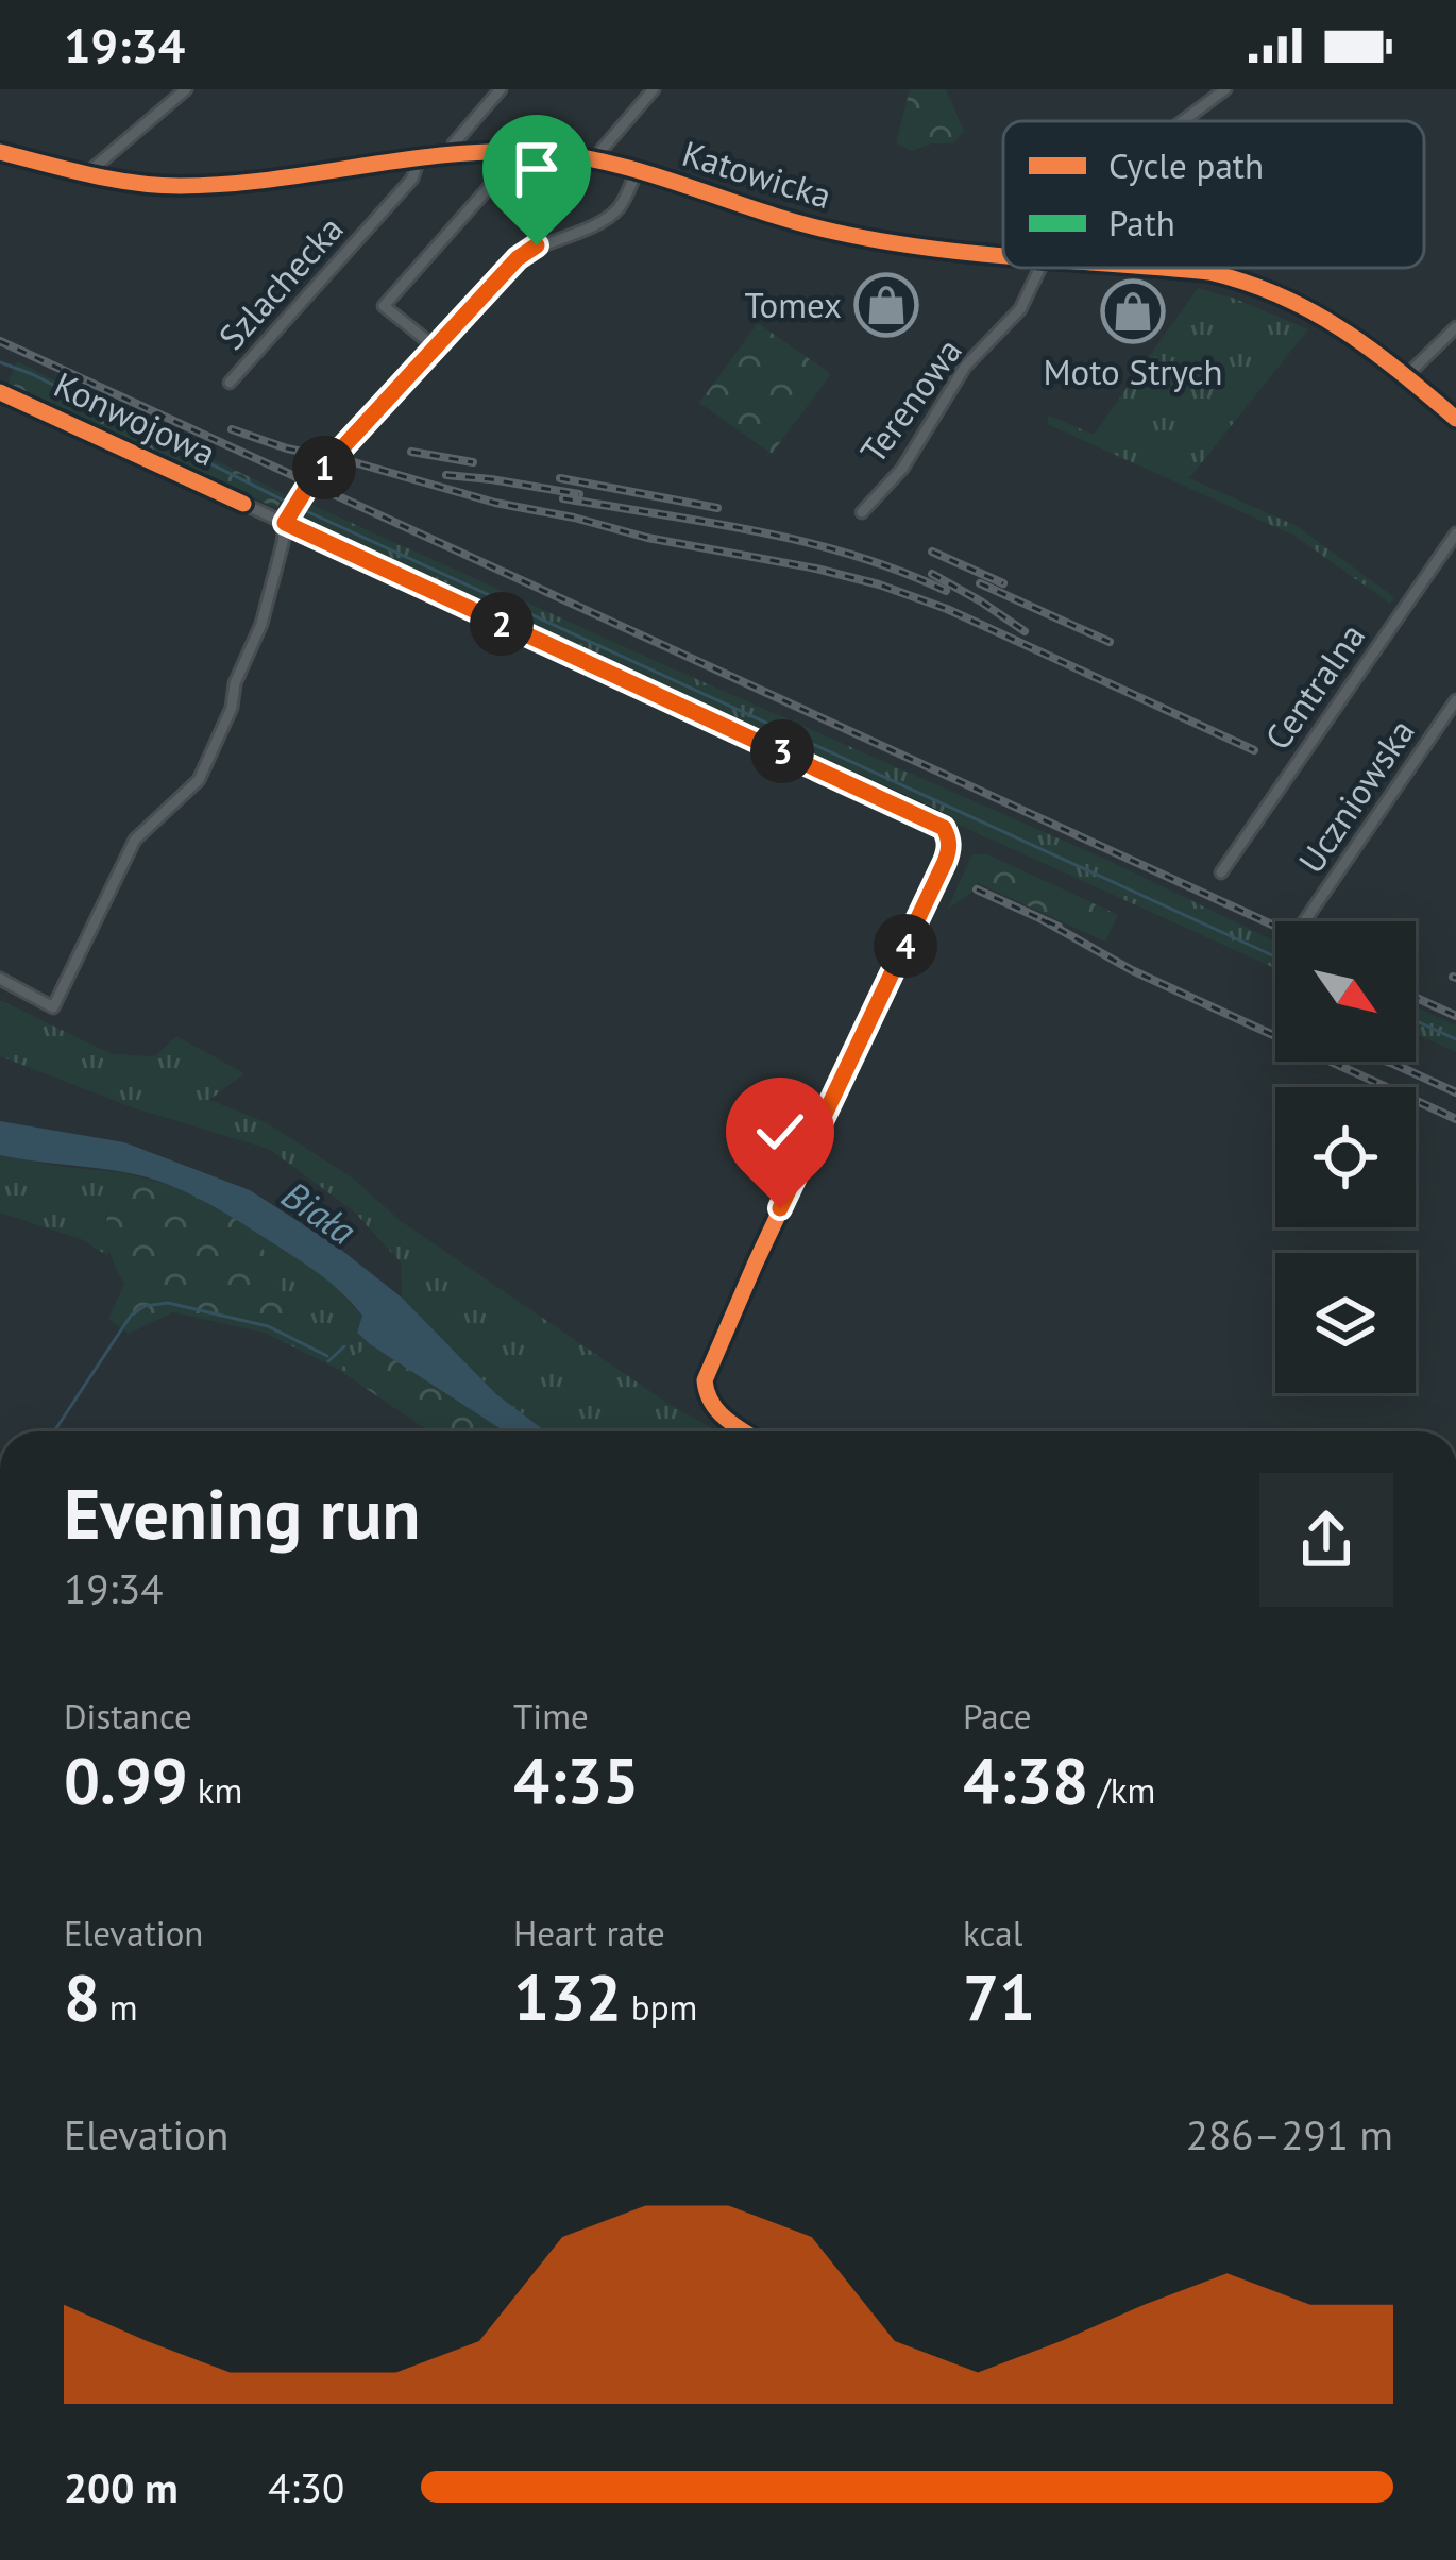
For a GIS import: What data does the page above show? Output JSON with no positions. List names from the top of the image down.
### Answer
{
  "streets": {
    "street": [
      "Katowicka",
      "Szlachecka",
      "Terenowa",
      "Konwojowa",
      "Centralna",
      "Uczniowska"
    ]
  },
  "crossings": [
    ["Katowicka", "Szlachecka"]
  ],
  "water": ["Biała"],
  "places": {
    "shop": ["Tomex", "Moto Strych"]
  },
  "legend": ["Cycle path", "Path"],
  "north": "bottom right",
  "page": {
    "status": "19:34",
    "pins": [
      "1",
      "2",
      "3",
      "4"
    ],
    "heading": ["Evening run", "19:34"],
    "stats": [
      ["Distance", "0.99 km"],
      ["Time", "4:35"],
      ["Pace", "4:38 /km"],
      ["Elevation", "8 m"],
      ["Heart rate", "132 bpm"],
      ["kcal", "71"]
    ],
    "chart": ["Elevation", "286–291 m"],
    "list": [
      {
        "name": "200 m",
        "note": "4:30"
      }
    ]
  }
}
